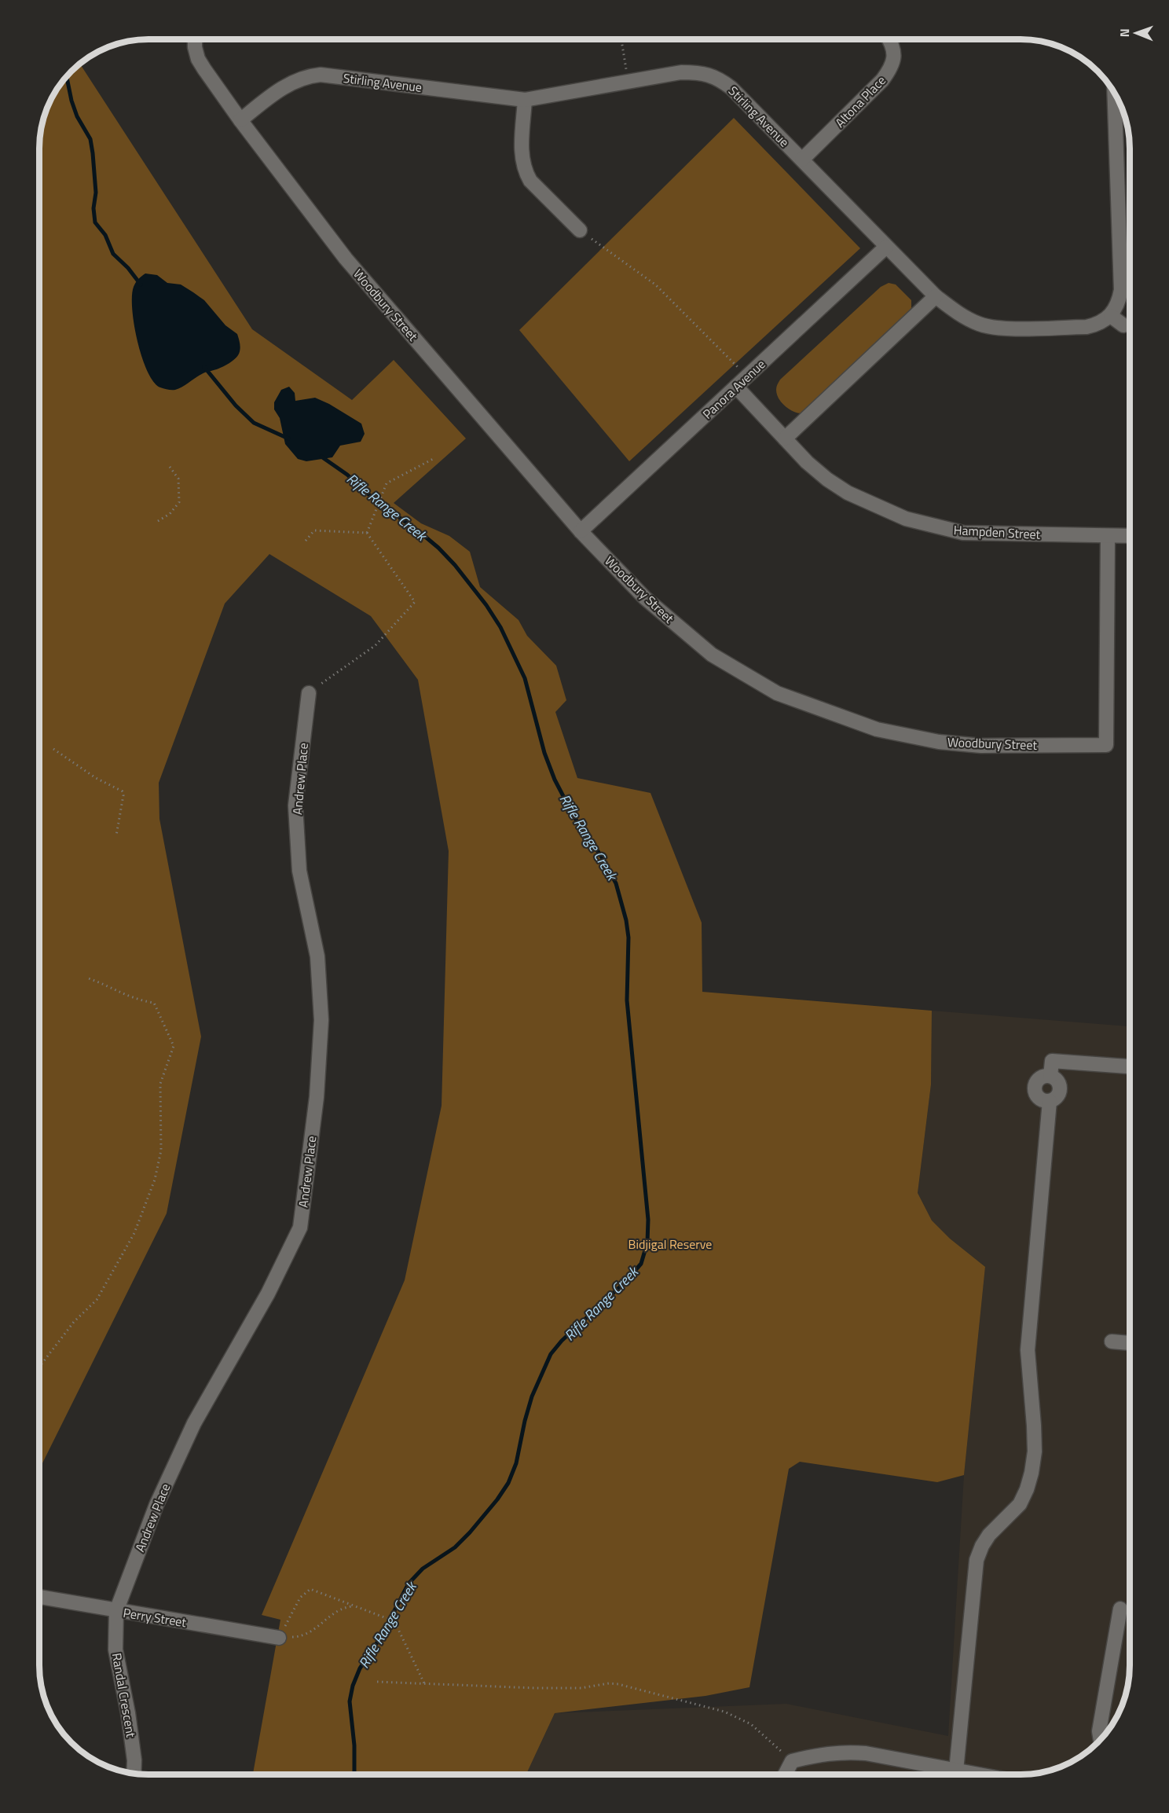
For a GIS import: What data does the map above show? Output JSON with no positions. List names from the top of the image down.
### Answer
{
  "streets": {
    "street": [
      "Stirling Avenue",
      "Altona Place",
      "Woodbury Street",
      "Panora Avenue",
      "Hampden Street",
      "Andrew Place",
      "Perry Street",
      "Randal Crescent"
    ]
  },
  "crossings": [
    ["Stirling Avenue", "Altona Place"],
    ["Stirling Avenue", "Woodbury Street"],
    ["Stirling Avenue", "Panora Avenue"],
    ["Woodbury Street", "Panora Avenue"],
    ["Woodbury Street", "Hampden Street"],
    ["Panora Avenue", "Hampden Street"],
    ["Andrew Place", "Perry Street"],
    ["Andrew Place", "Randal Crescent"],
    ["Perry Street", "Randal Crescent"]
  ],
  "water": ["Rifle Range Creek"],
  "parks": ["Bidjigal Reserve"],
  "north": "left"
}
